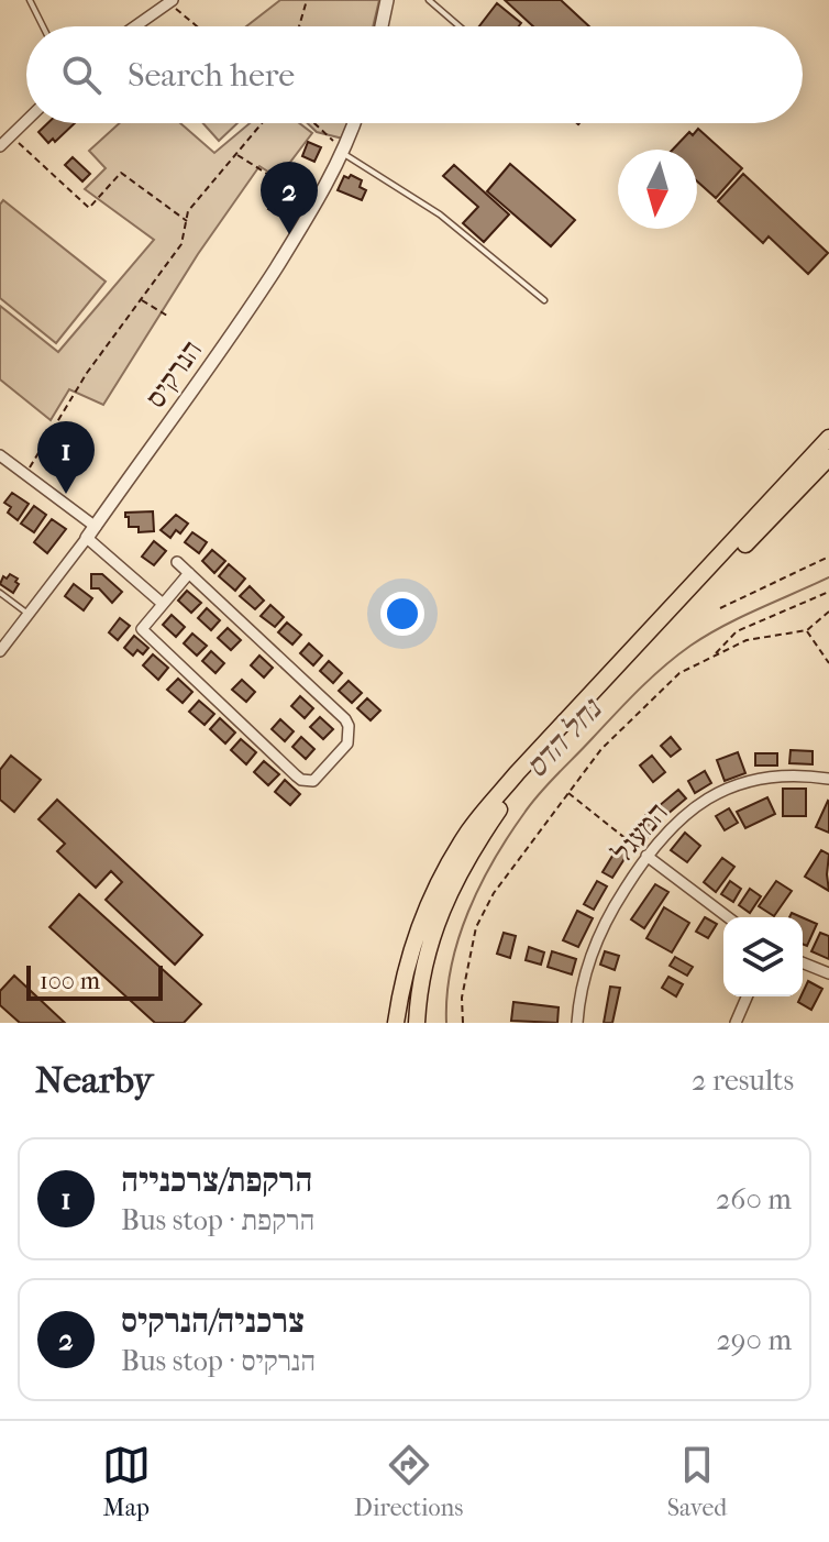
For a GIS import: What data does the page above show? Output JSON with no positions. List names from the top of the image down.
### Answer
{
  "streets": {
    "street": ["הנרקיס", "המעגל"]
  },
  "water": ["נחל הדס"],
  "scale_bar": "100 m",
  "north": "bottom",
  "page": {
    "search": "Search here",
    "pins": ["2", "1"],
    "scale": "100 m",
    "heading": ["Nearby", "2 results"],
    "list": [
      {
        "mark": "1",
        "name": "הרקפת/צרכנייה",
        "note": "Bus stop · הרקפת",
        "value": "260 m"
      },
      {
        "mark": "2",
        "name": "צרכניה/הנרקיס",
        "note": "Bus stop · הנרקיס",
        "value": "290 m"
      }
    ],
    "nav": ["Map", "Directions", "Saved"]
  }
}
